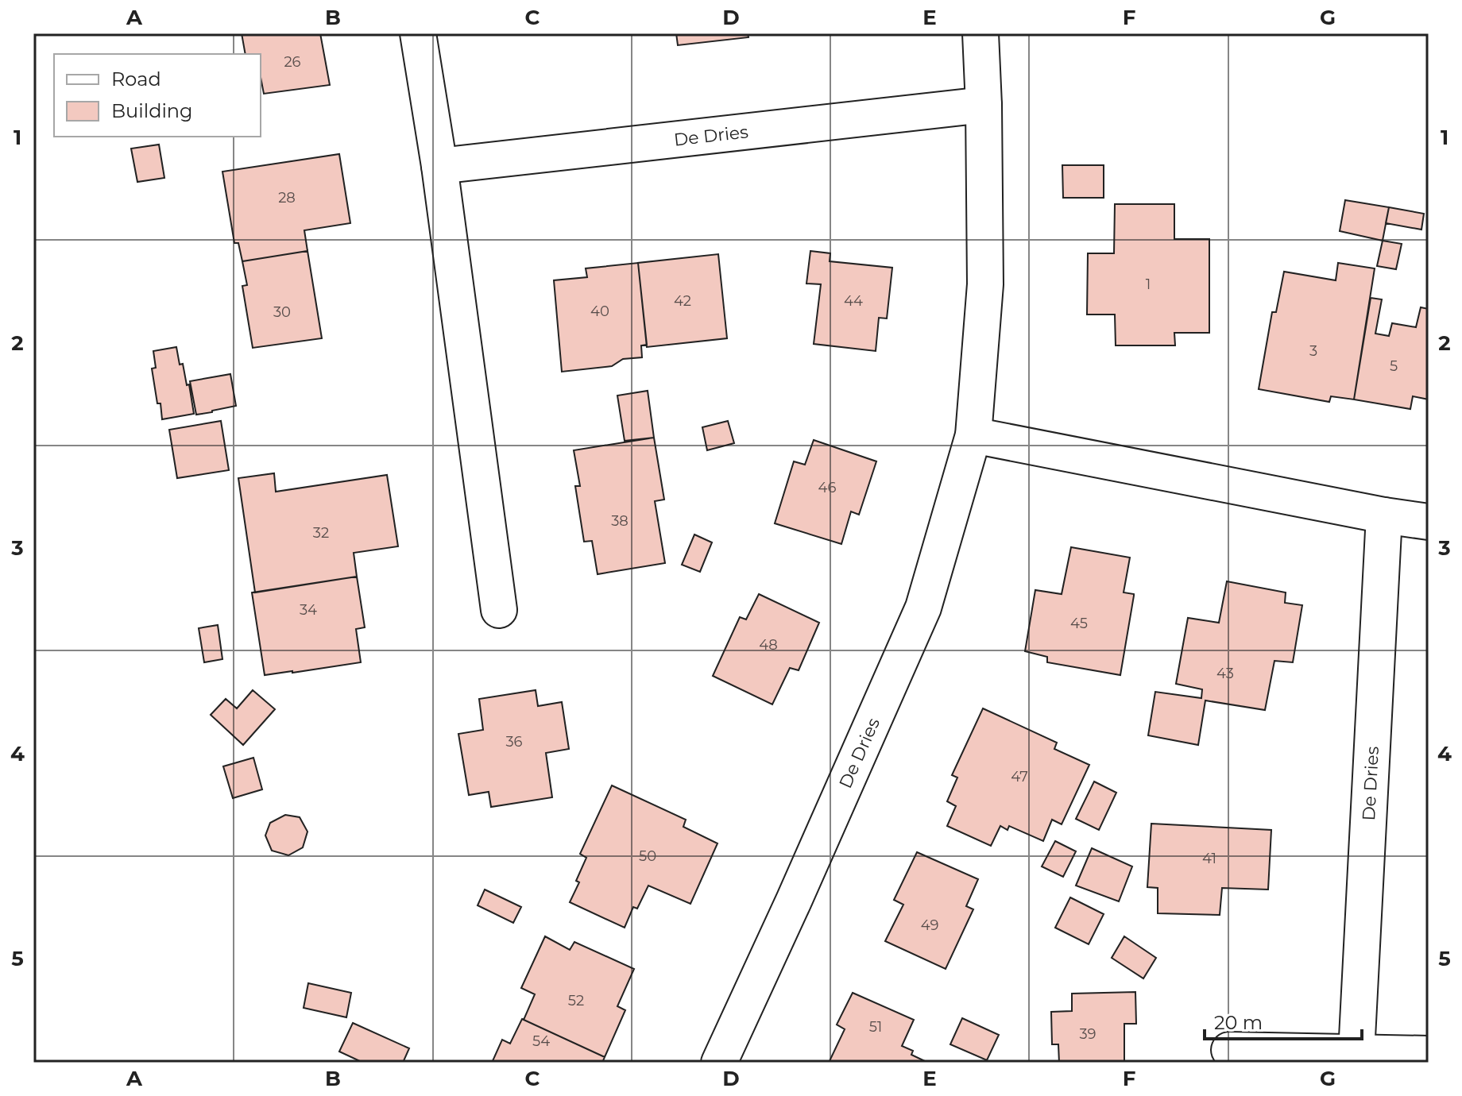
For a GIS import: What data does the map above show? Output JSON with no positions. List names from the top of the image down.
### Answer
{
  "streets": {
    "street": ["De Dries"]
  },
  "house_numbers": [
    "26",
    "28",
    "1",
    "42",
    "44",
    "40",
    "30",
    "3",
    "5",
    "46",
    "38",
    "32",
    "34",
    "45",
    "48",
    "43",
    "36",
    "47",
    "50",
    "41",
    "49",
    "52",
    "51",
    "39",
    "54"
  ],
  "legend": ["Road", "Building"],
  "scale_bar": "20 m",
  "grid": {
    "columns": [
      "A",
      "B",
      "C",
      "D",
      "E",
      "F",
      "G"
    ],
    "rows": [
      "1",
      "2",
      "3",
      "4",
      "5"
    ]
  }
}
